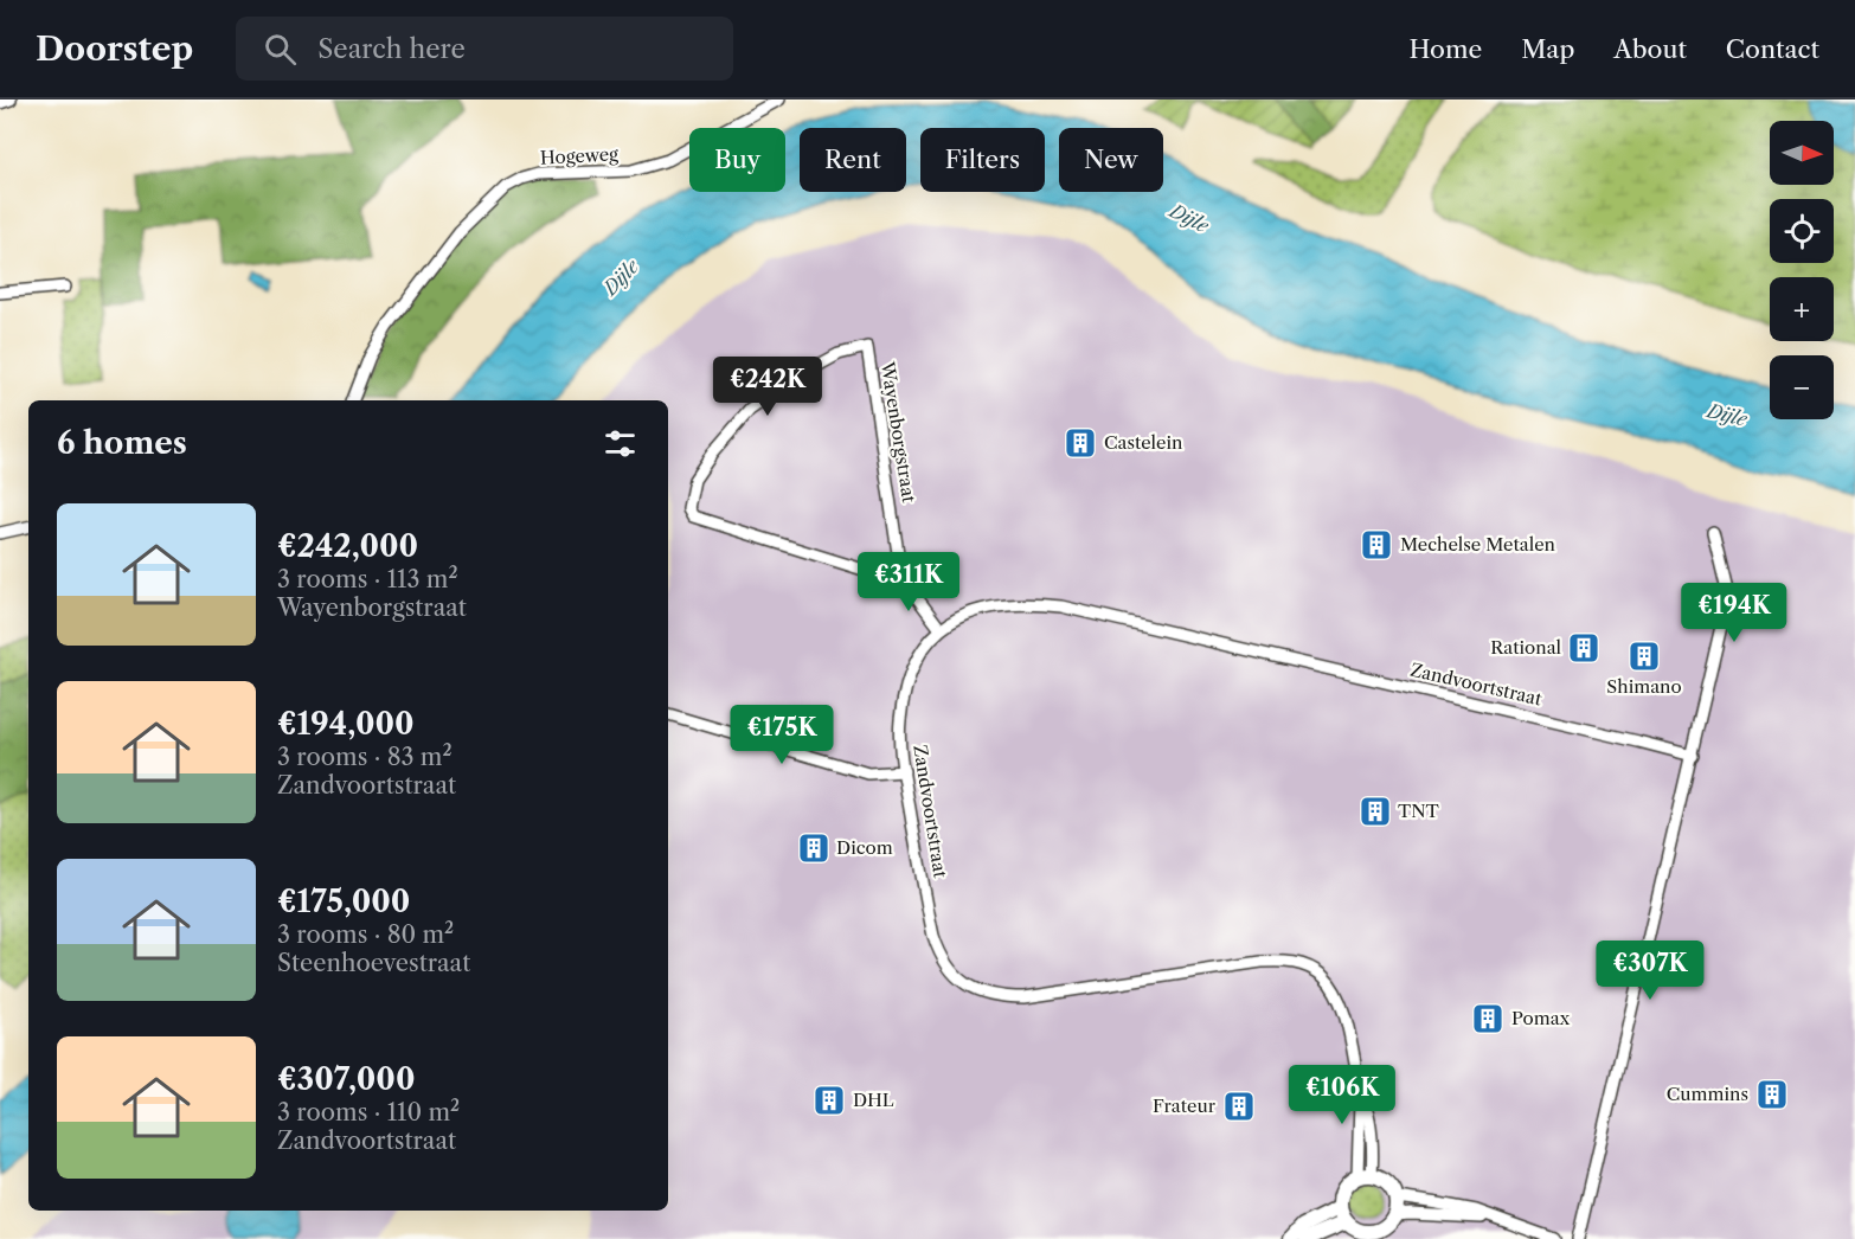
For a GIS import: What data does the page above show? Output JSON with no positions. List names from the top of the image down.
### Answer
{
  "streets": {
    "street": ["Hogeweg", "Wayenborgstraat", "Zandvoortstraat"]
  },
  "crossings": [
    ["Wayenborgstraat", "Zandvoortstraat"]
  ],
  "water": ["Dijle"],
  "places": {
    "building": [
      "Castelein",
      "Mechelse Metalen",
      "Rational",
      "Shimano",
      "TNT",
      "Dicom",
      "Pomax",
      "Cummins",
      "DHL",
      "Frateur"
    ]
  },
  "north": "right",
  "page": {
    "header": "Doorstep",
    "search": "Search here",
    "nav": [
      "Home",
      "Map",
      "About",
      "Contact"
    ],
    "map_buttons": ["+", "−"],
    "chip": [
      "Buy",
      "Rent",
      "Filters",
      "New"
    ],
    "price": [
      "€242K",
      "€311K",
      "€194K",
      "€175K",
      "€307K",
      "€106K"
    ],
    "heading": "6 homes",
    "list": [
      {
        "name": "€242,000",
        "note": "3 rooms · 113 m² · Wayenborgstraat"
      },
      {
        "name": "€194,000",
        "note": "3 rooms · 83 m² · Zandvoortstraat"
      },
      {
        "name": "€175,000",
        "note": "3 rooms · 80 m² · Steenhoevestraat"
      },
      {
        "name": "€307,000",
        "note": "3 rooms · 110 m² · Zandvoortstraat"
      }
    ]
  }
}
